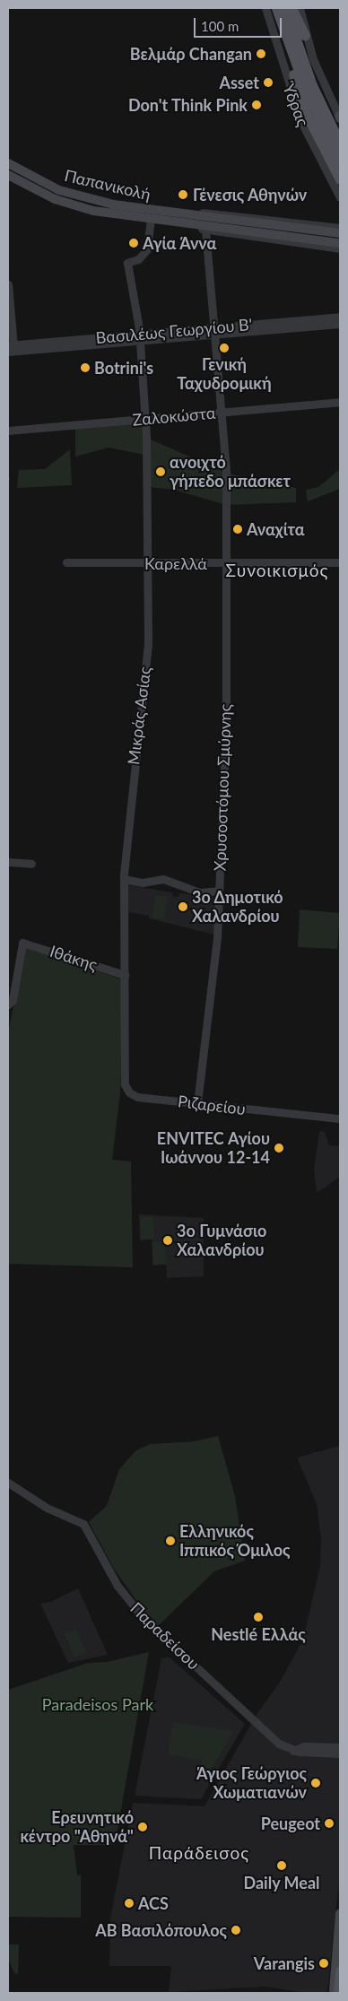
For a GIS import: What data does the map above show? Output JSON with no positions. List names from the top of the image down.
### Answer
{
  "streets": {
    "main road": ["Παπανικολή"],
    "street": [
      "Ύδρας",
      "Βασιλέως Γεωργίου Β'",
      "Ζαλοκώστα",
      "Καρελλά",
      "Μικράς Ασίας",
      "Χρυσοστόμου Σμύρνης",
      "Ιθάκης",
      "Ριζαρείου",
      "Παραδείσου"
    ]
  },
  "crossings": [
    ["Βασιλέως Γεωργίου Β'", "Μικράς Ασίας"],
    ["Βασιλέως Γεωργίου Β'", "Χρυσοστόμου Σμύρνης"],
    ["Ζαλοκώστα", "Μικράς Ασίας"],
    ["Ζαλοκώστα", "Χρυσοστόμου Σμύρνης"],
    ["Καρελλά", "Μικράς Ασίας"],
    ["Καρελλά", "Χρυσοστόμου Σμύρνης"],
    ["Μικράς Ασίας", "Ιθάκης"],
    ["Μικράς Ασίας", "Ριζαρείου"],
    ["Χρυσοστόμου Σμύρνης", "Ριζαρείου"]
  ],
  "districts": ["Συνοικισμός", "Παράδεισος"],
  "parks": ["Paradeisos Park"],
  "places": [
    "Βελμάρ Changan",
    "Asset",
    "Don't Think Pink",
    "Γένεσις Αθηνών",
    "Αγία Άννα",
    "Γενική Ταχυδρομική",
    "Botrini's",
    "ανοιχτό γήπεδο μπάσκετ",
    "Αναχίτα",
    "3ο Δημοτικό Χαλανδρίου",
    "ENVITEC Αγίου Ιωάννου 12-14",
    "3ο Γυμνάσιο Χαλανδρίου",
    "Ελληνικός Ιππικός Όμιλος",
    "Nestlé Ελλάς",
    "Άγιος Γεώργιος Χωματιανών",
    "Peugeot",
    "Ερευνητικό κέντρο \"Αθηνά\"",
    "Daily Meal",
    "ACS",
    "ΑΒ Βασιλόπουλος",
    "Varangis"
  ],
  "scale_bar": "100 m"
}
